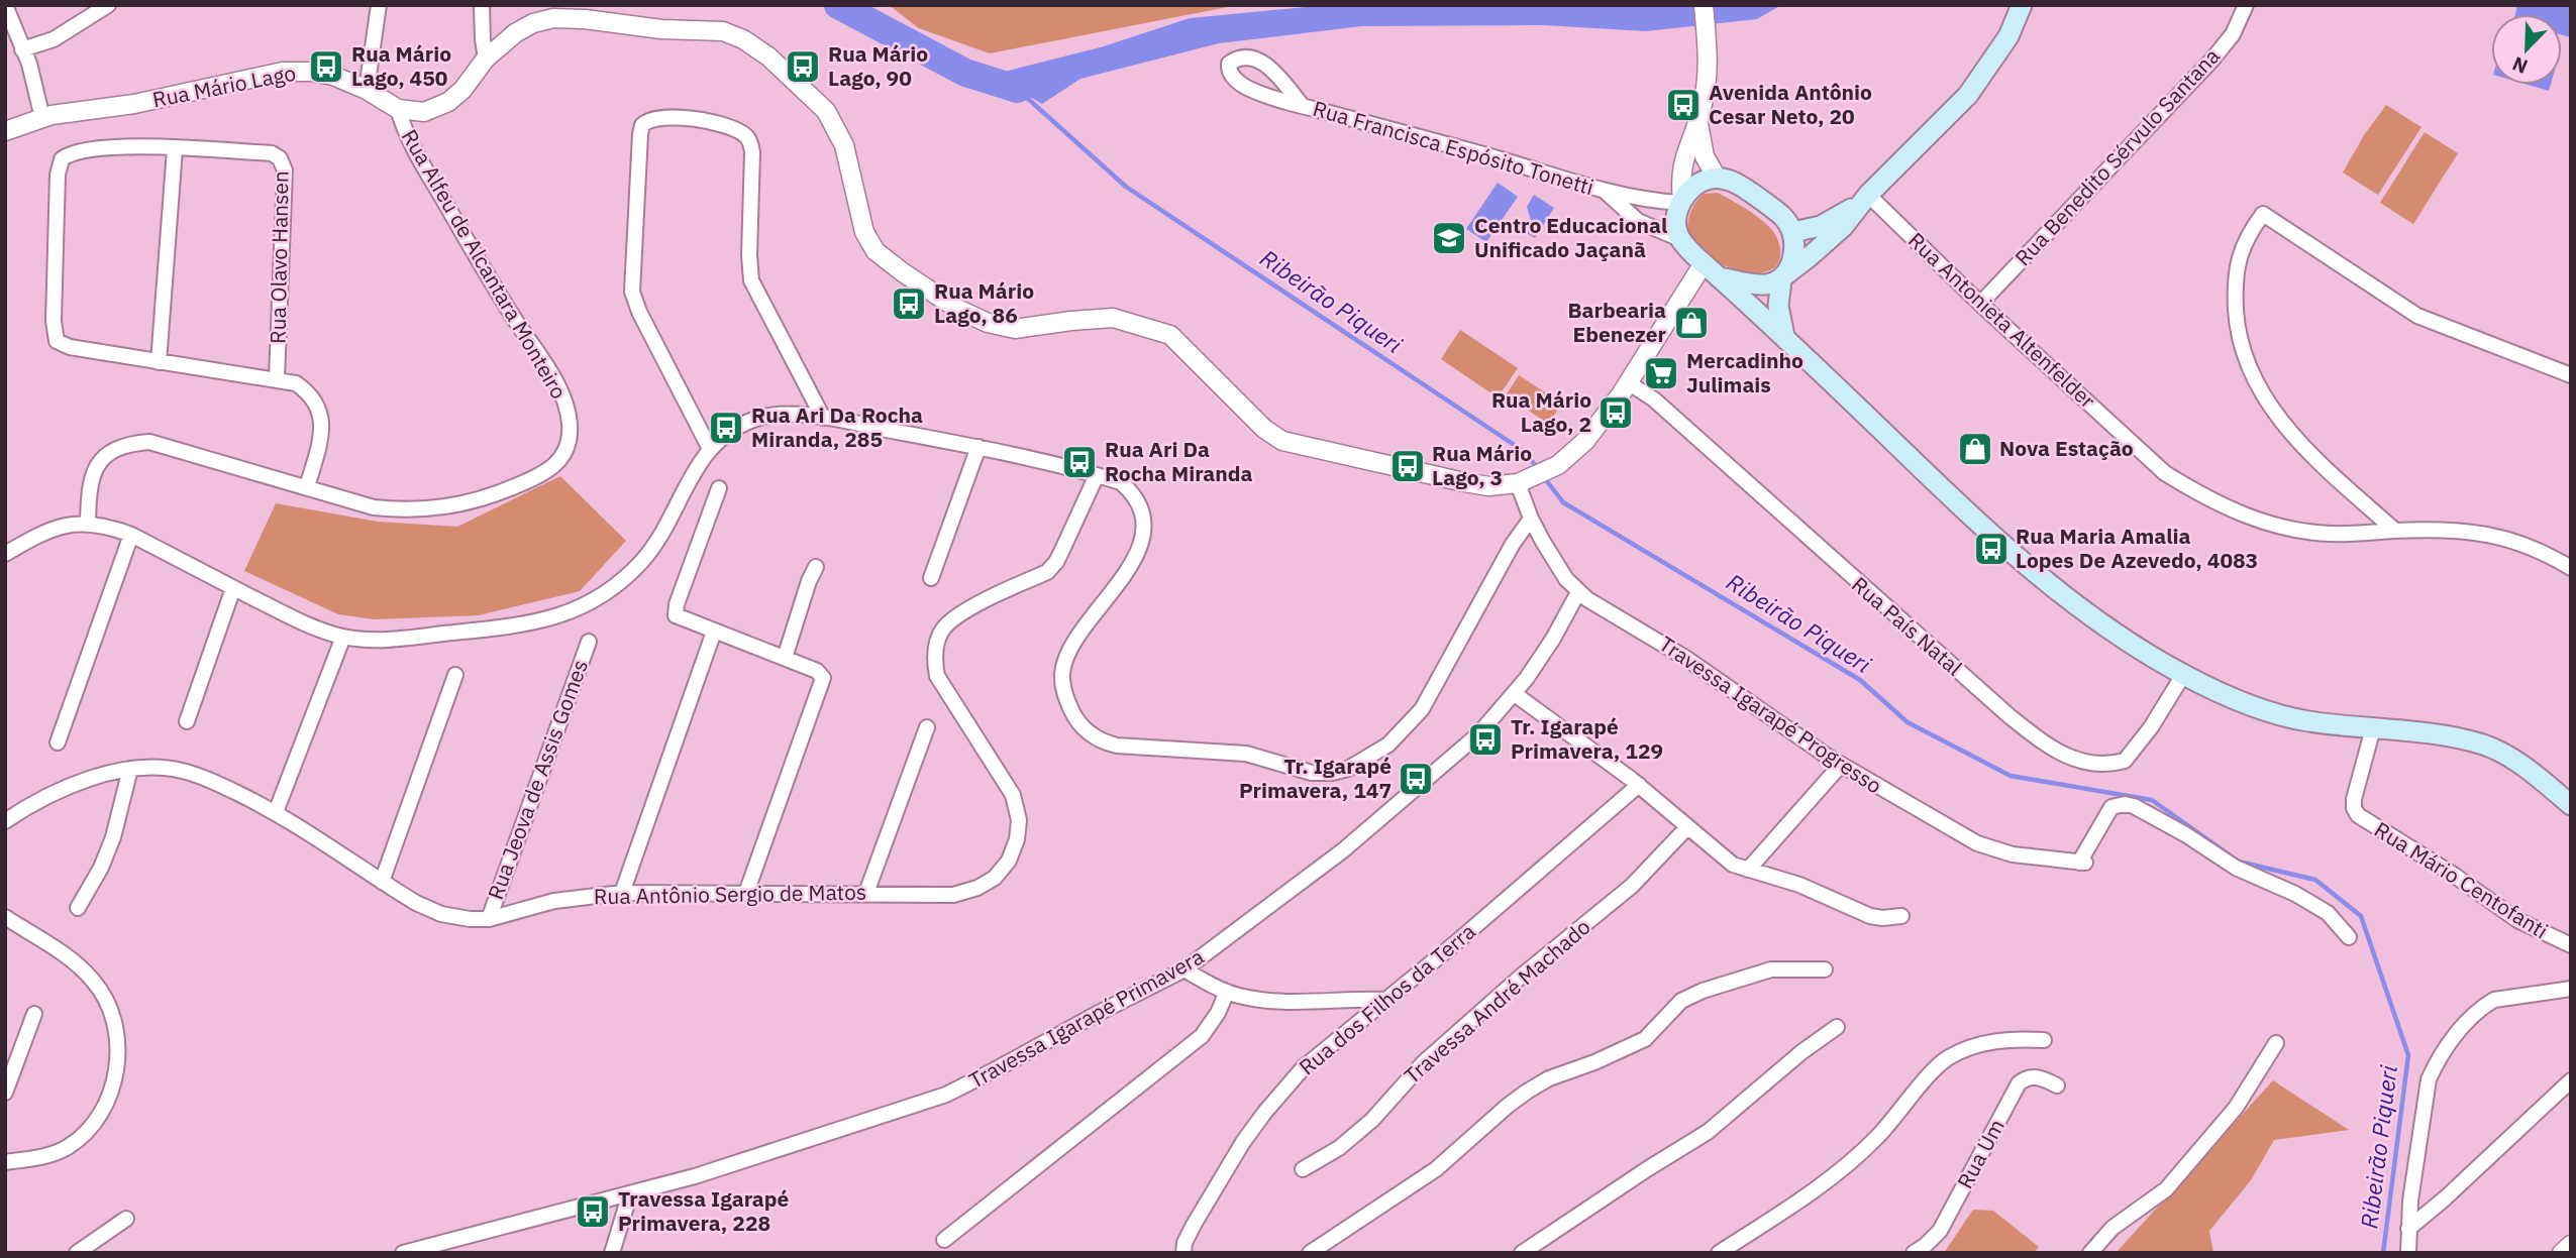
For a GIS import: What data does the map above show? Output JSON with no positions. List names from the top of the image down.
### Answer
{
  "streets": {
    "street": [
      "Rua Mário Lago",
      "Rua Francisca Espósito Tonetti",
      "Rua Benedito Sérvulo Santana",
      "Rua Olavo Hansen",
      "Rua Alfeu de Alcantara Monteiro",
      "Rua Antonieta Altenfelder",
      "Rua País Natal",
      "Travessa Igarapé Progresso",
      "Rua Jeova de Assis Gomes",
      "Rua Mário Centofanti",
      "Rua Antônio Sergio de Matos",
      "Rua dos Filhos da Terra",
      "Travessa André Machado",
      "Travessa Igarapé Primavera",
      "Rua Um"
    ]
  },
  "crossings": [
    ["Rua Mário Lago", "Rua Alfeu de Alcantara Monteiro"],
    ["Rua Benedito Sérvulo Santana", "Rua Antonieta Altenfelder"],
    ["Travessa Igarapé Progresso", "Travessa Igarapé Primavera"],
    ["Rua Jeova de Assis Gomes", "Rua Antônio Sergio de Matos"]
  ],
  "water": ["Ribeirão Piqueri"],
  "places": {
    "bus stop": [
      "Rua Mário Lago, 450",
      "Rua Mário Lago, 90",
      "Avenida Antônio Cesar Neto, 20",
      "Rua Mário Lago, 86",
      "Rua Mário Lago, 2",
      "Rua Ari Da Rocha Miranda, 285",
      "Rua Ari Da Rocha Miranda",
      "Rua Mário Lago, 3",
      "Rua Maria Amalia Lopes De Azevedo, 4083",
      "Tr. Igarapé Primavera, 129",
      "Tr. Igarapé Primavera, 147",
      "Travessa Igarapé Primavera, 228"
    ],
    "school or university": ["Centro Educacional Unificado Jaçanã"],
    "shop": ["Barbearia Ebenezer", "Nova Estação"],
    "supermarket": ["Mercadinho Julimais"]
  },
  "north": "bottom left"
}
